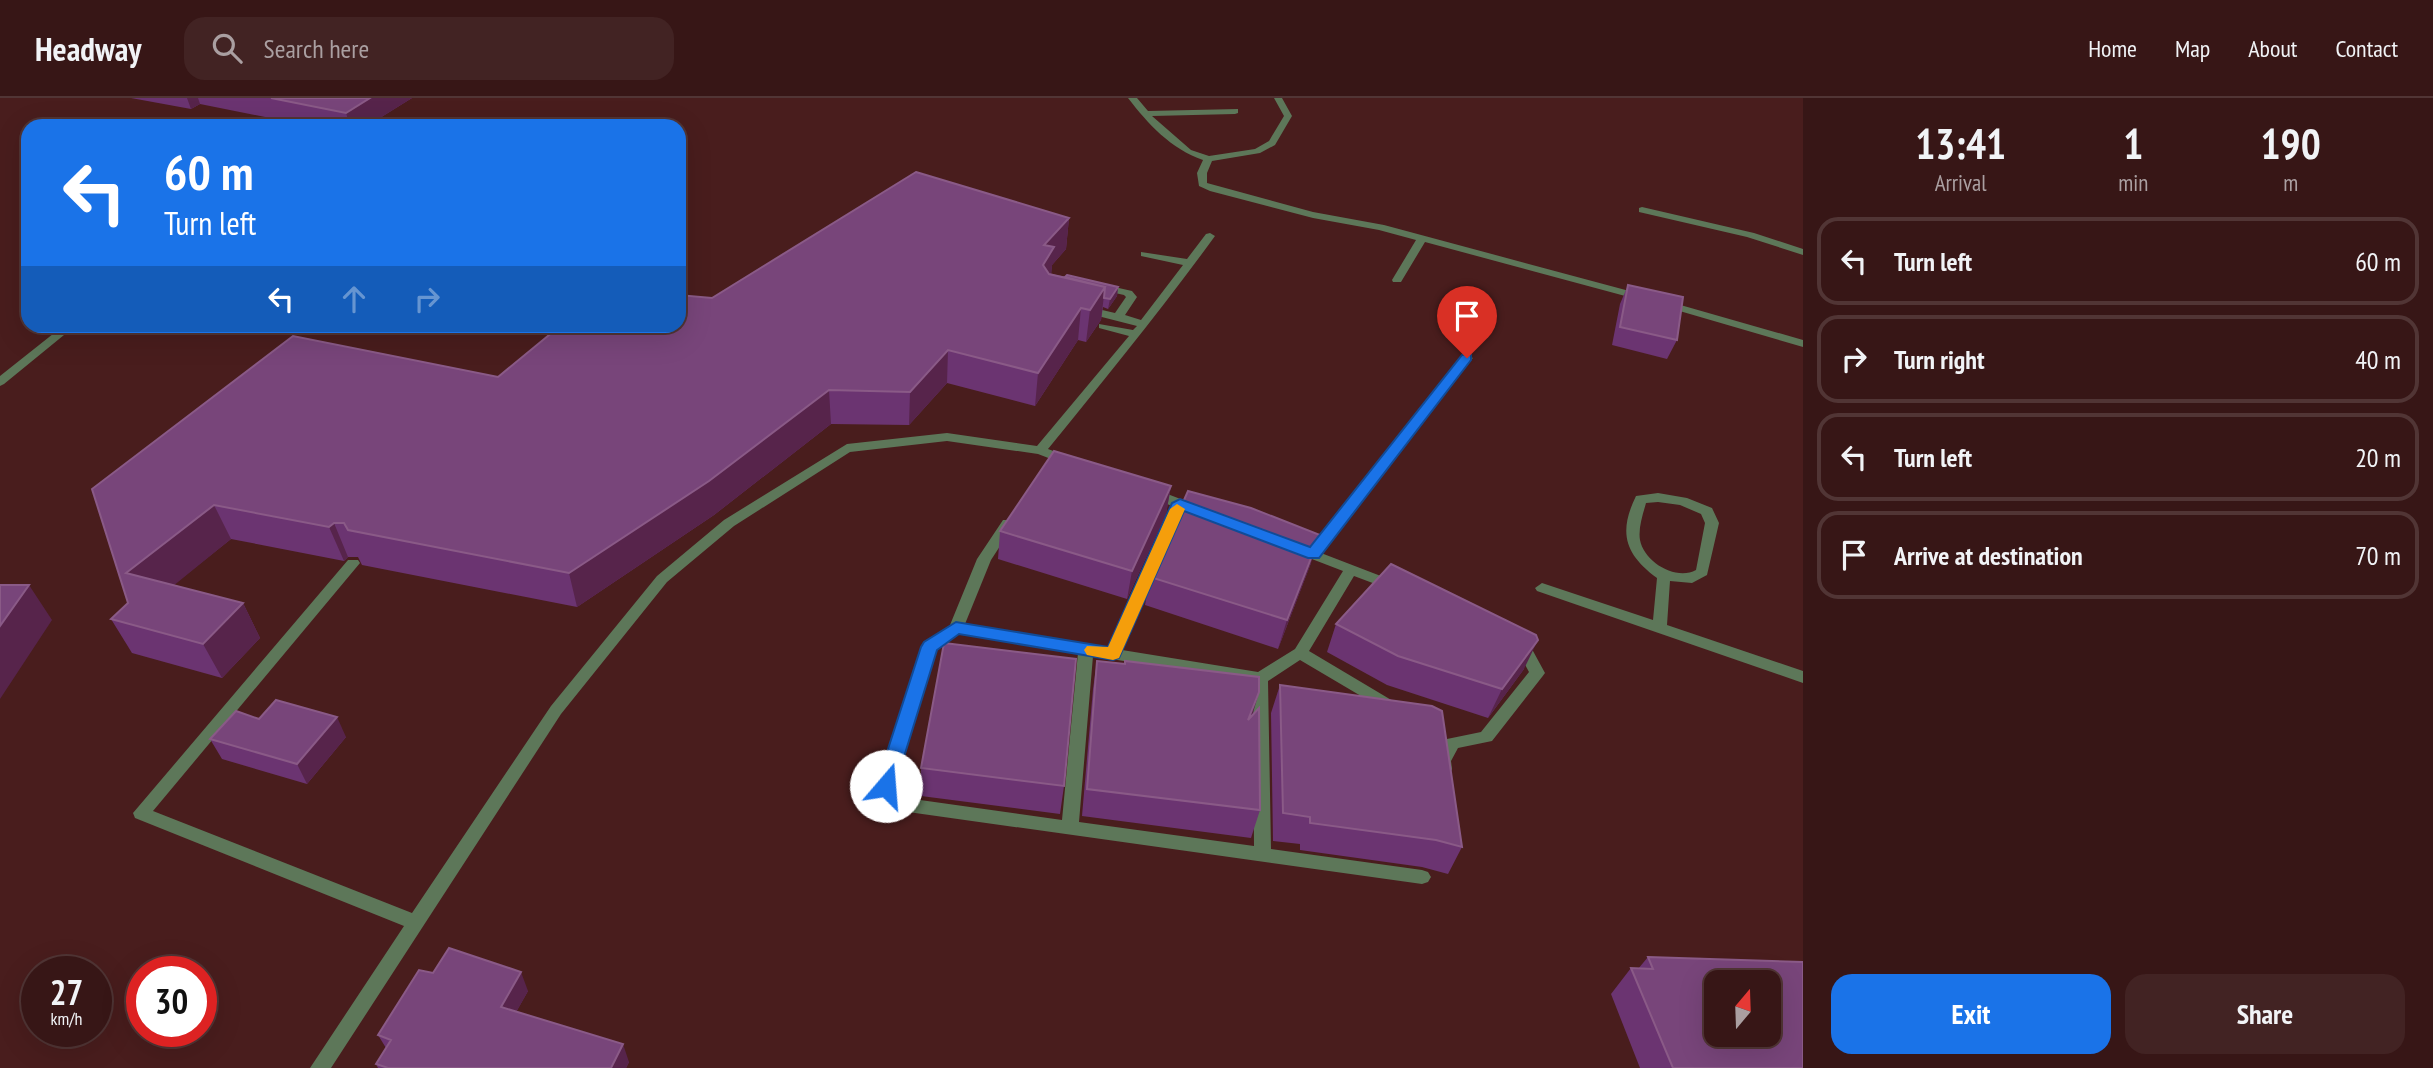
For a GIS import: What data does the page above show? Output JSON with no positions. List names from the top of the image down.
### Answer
{
  "north": "top",
  "page": {
    "header": "Headway",
    "search": "Search here",
    "nav": [
      "Home",
      "Map",
      "About",
      "Contact"
    ],
    "eta": [
      "13:41",
      "Arrival",
      "1",
      "min",
      "190",
      "m"
    ],
    "turn": ["60 m", "Turn left"],
    "list": [
      {
        "name": "Turn left",
        "value": "60 m"
      },
      {
        "name": "Turn right",
        "value": "40 m"
      },
      {
        "name": "Turn left",
        "value": "20 m"
      },
      {
        "name": "Arrive at destination",
        "value": "70 m"
      }
    ],
    "speed": "27 km/h",
    "limit": "30",
    "buttons": ["Exit", "Share"]
  }
}
